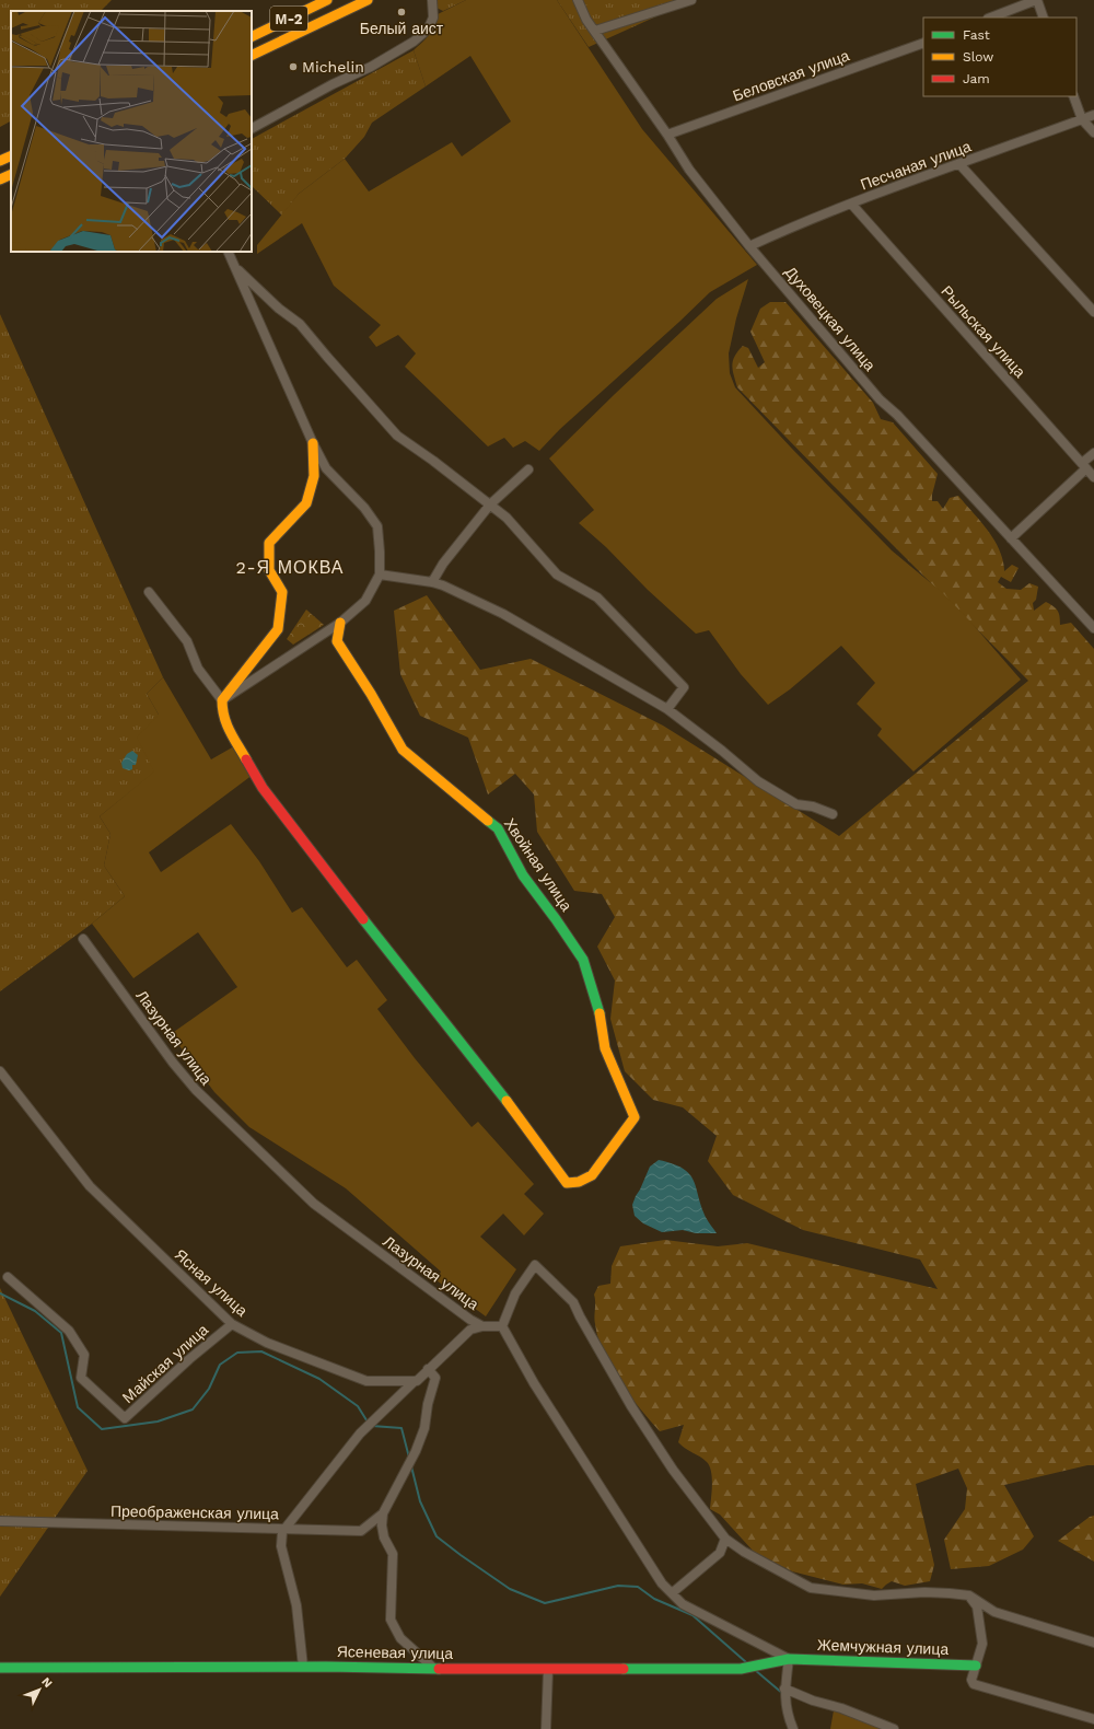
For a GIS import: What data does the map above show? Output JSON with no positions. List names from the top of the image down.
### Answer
{
  "streets": {
    "main road": [
      "М-2",
      "Хвойная улица",
      "Жемчужная улица",
      "Ясеневая улица"
    ],
    "street": [
      "Беловская улица",
      "Песчаная улица",
      "Духовецкая улица",
      "Рыльская улица",
      "Лазурная улица",
      "Ясная улица",
      "Майская улица",
      "Преображенская улица"
    ]
  },
  "crossings": [
    ["Беловская улица", "Духовецкая улица"],
    ["Песчаная улица", "Духовецкая улица"],
    ["Песчаная улица", "Рыльская улица"],
    ["Ясная улица", "Майская улица"],
    ["Жемчужная улица", "Ясеневая улица"]
  ],
  "districts": ["2-Я МОКВА"],
  "places": ["Белый аист", "Michelin"],
  "legend": ["Fast", "Slow", "Jam"],
  "north": "top right"
}
